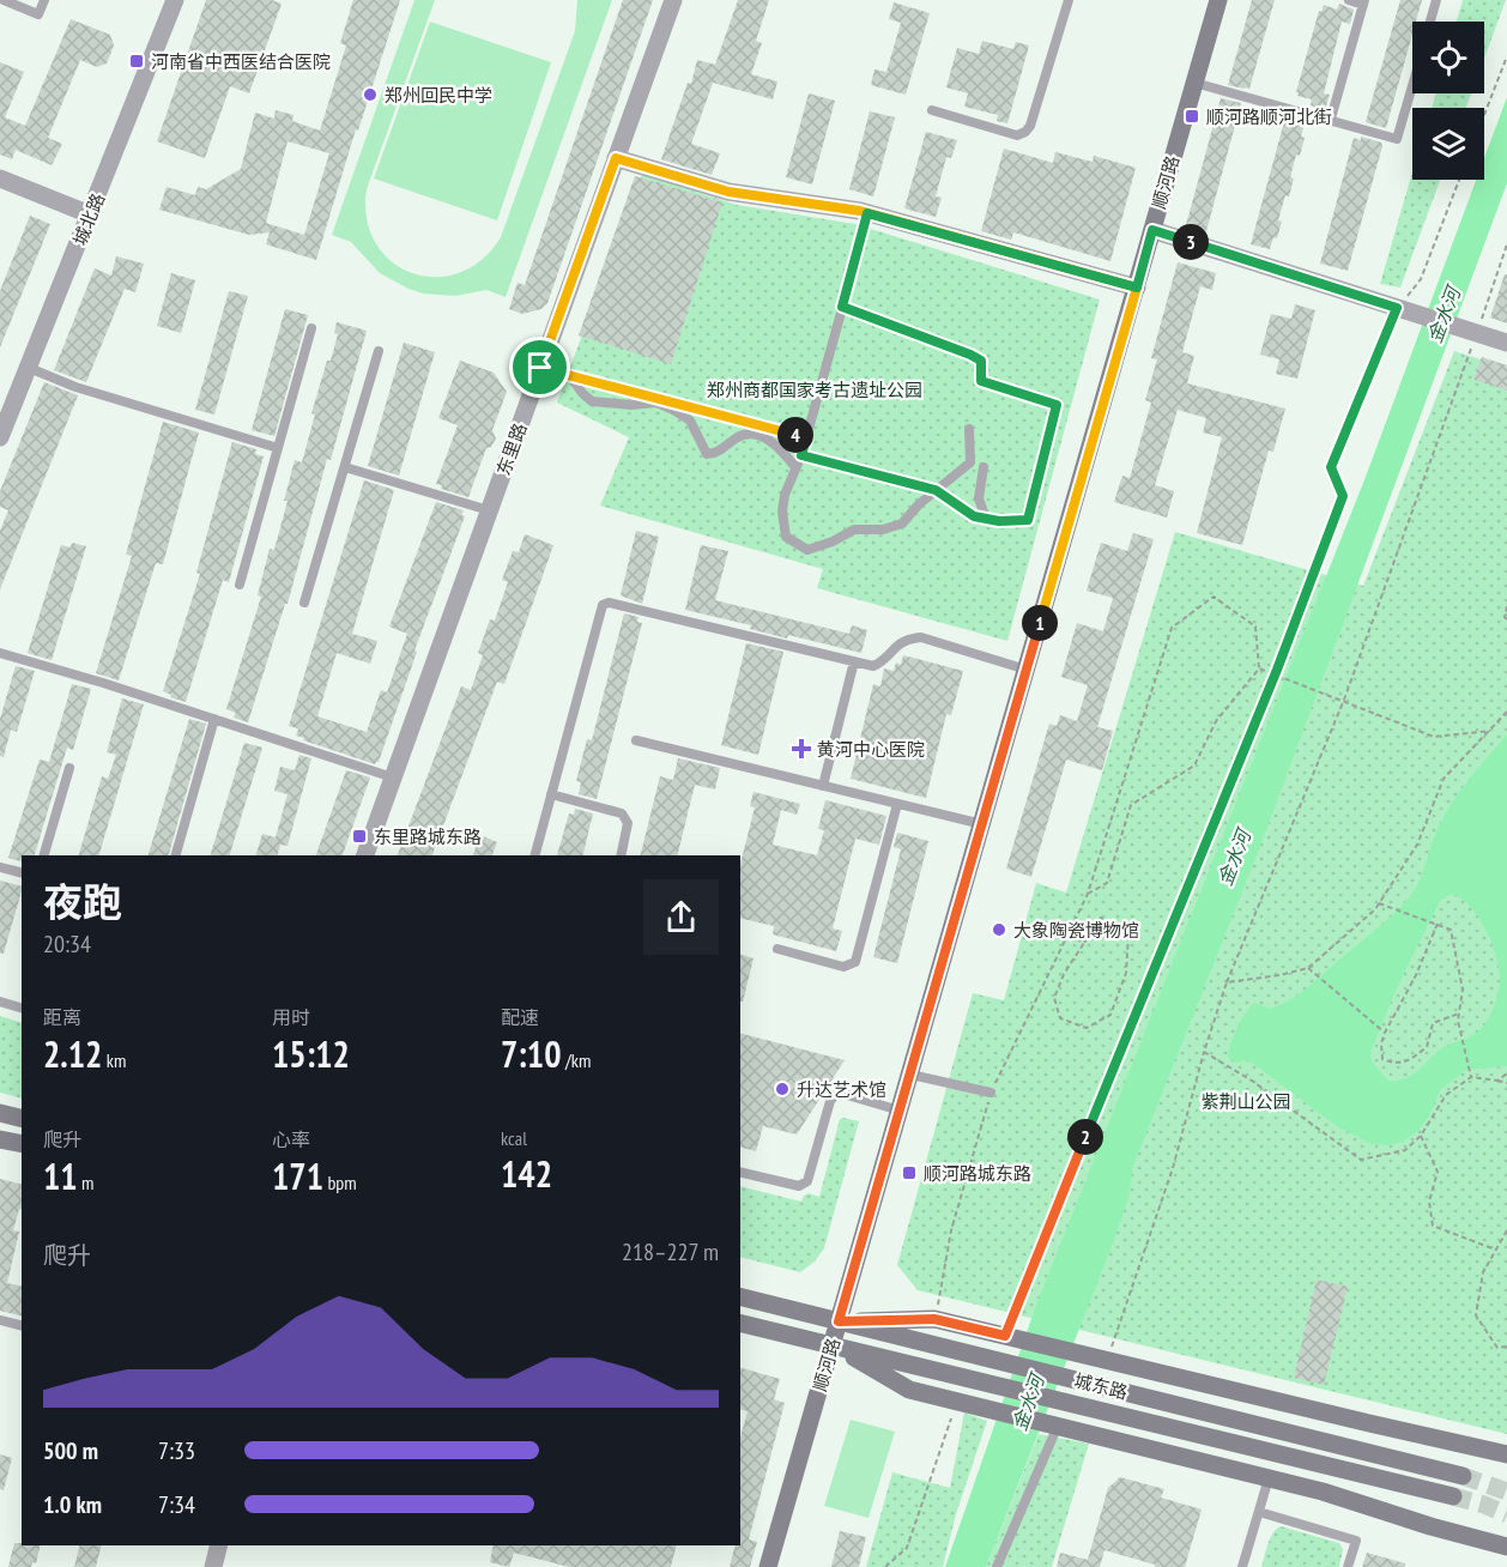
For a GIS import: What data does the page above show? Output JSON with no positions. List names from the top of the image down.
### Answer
{
  "streets": {
    "street": [
      "顺河路",
      "城北路",
      "东里路",
      "城东路"
    ]
  },
  "crossings": [
    ["顺河路", "城东路"]
  ],
  "water": ["金水河"],
  "parks": ["郑州商都国家考古遗址公园", "紫荆山公园"],
  "places": {
    "transit": [
      "河南省中西医结合医院",
      "顺河路顺河北街",
      "东里路城东路",
      "顺河路城东路"
    ],
    "other": ["郑州回民中学", "大象陶瓷博物馆", "升达艺术馆"],
    "health": ["黄河中心医院"]
  },
  "page": {
    "pins": [
      "3",
      "4",
      "1",
      "2"
    ],
    "heading": ["夜跑", "20:34"],
    "stats": [
      ["距离", "2.12 km"],
      ["用时", "15:12"],
      ["配速", "7:10 /km"],
      ["爬升", "11 m"],
      ["心率", "171 bpm"],
      ["kcal", "142"]
    ],
    "chart": ["爬升", "218–227 m"],
    "list": [
      {
        "name": "500 m",
        "note": "7:33"
      },
      {
        "name": "1.0 km",
        "note": "7:34"
      }
    ]
  }
}
